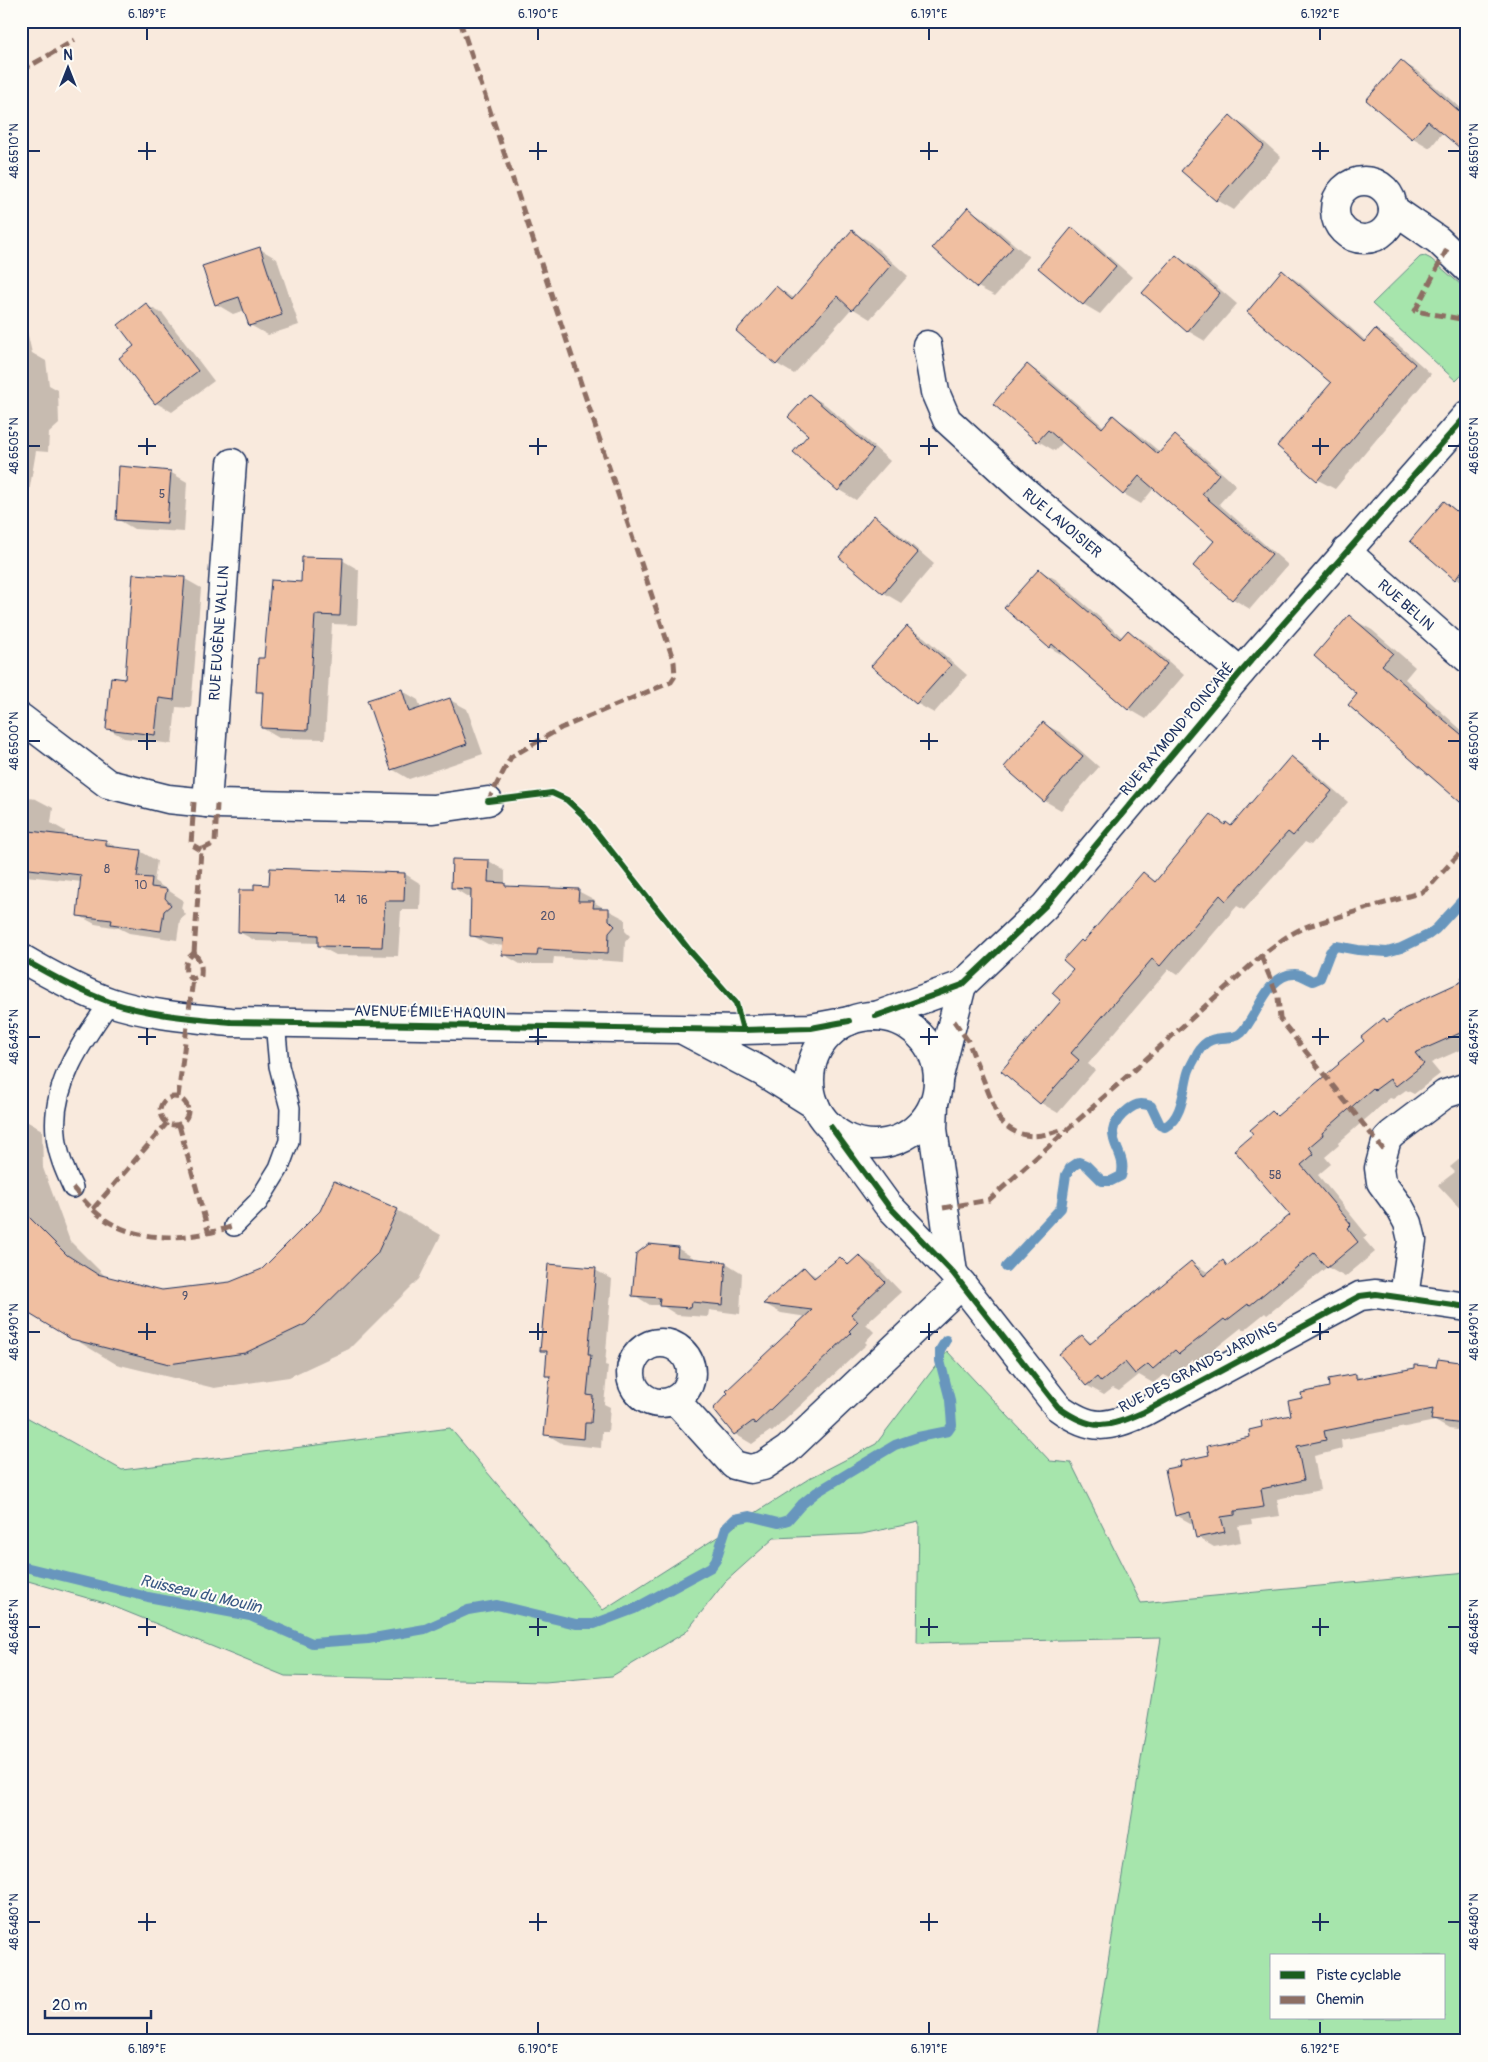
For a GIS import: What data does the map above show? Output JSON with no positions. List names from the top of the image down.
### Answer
{
  "streets": {
    "street": [
      "RUE LAVOISIER",
      "RUE BELIN",
      "RUE EUGÈNE VALLIN",
      "RUE RAYMOND POINCARÉ",
      "AVENUE ÉMILE HAQUIN",
      "RUE DES GRANDS JARDINS"
    ]
  },
  "crossings": [
    ["RUE LAVOISIER", "RUE RAYMOND POINCARÉ"],
    ["RUE BELIN", "RUE RAYMOND POINCARÉ"],
    ["RUE RAYMOND POINCARÉ", "AVENUE ÉMILE HAQUIN"],
    ["RUE RAYMOND POINCARÉ", "RUE DES GRANDS JARDINS"],
    ["AVENUE ÉMILE HAQUIN", "RUE DES GRANDS JARDINS"]
  ],
  "water": ["Ruisseau du Moulin"],
  "house_numbers": [
    "5",
    "8",
    "10",
    "14",
    "16",
    "20",
    "58",
    "9"
  ],
  "legend": ["Piste cyclable", "Chemin"],
  "scale_bar": "20 m",
  "north": "top",
  "coordinates": [
    "6.189°E",
    "6.190°E",
    "6.191°E",
    "6.192°E",
    "48.6510°N",
    "48.6505°N",
    "48.6500°N",
    "48.6495°N",
    "48.6490°N",
    "48.6485°N",
    "48.6480°N"
  ]
}
